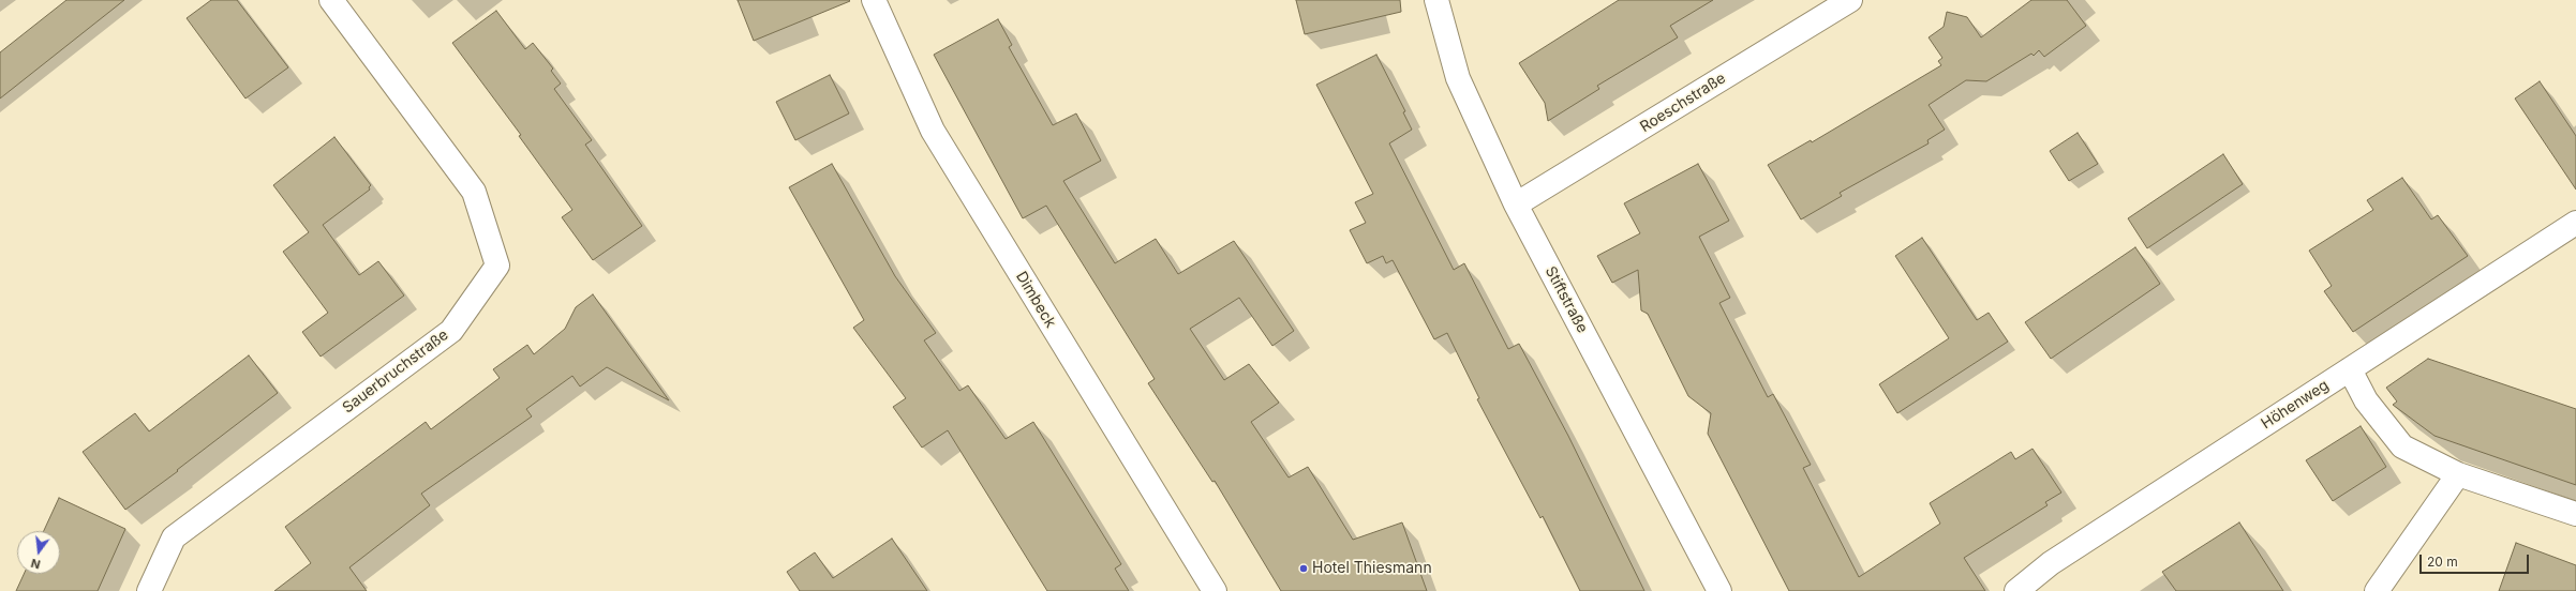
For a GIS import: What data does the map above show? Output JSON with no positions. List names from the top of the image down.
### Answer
{
  "streets": {
    "street": [
      "Roeschstraße",
      "Dimbeck",
      "Stiftstraße",
      "Sauerbruchstraße",
      "Höhenweg"
    ]
  },
  "crossings": [
    ["Roeschstraße", "Stiftstraße"]
  ],
  "places": ["Hotel Thiesmann"],
  "scale_bar": "20 m",
  "north": "bottom"
}
